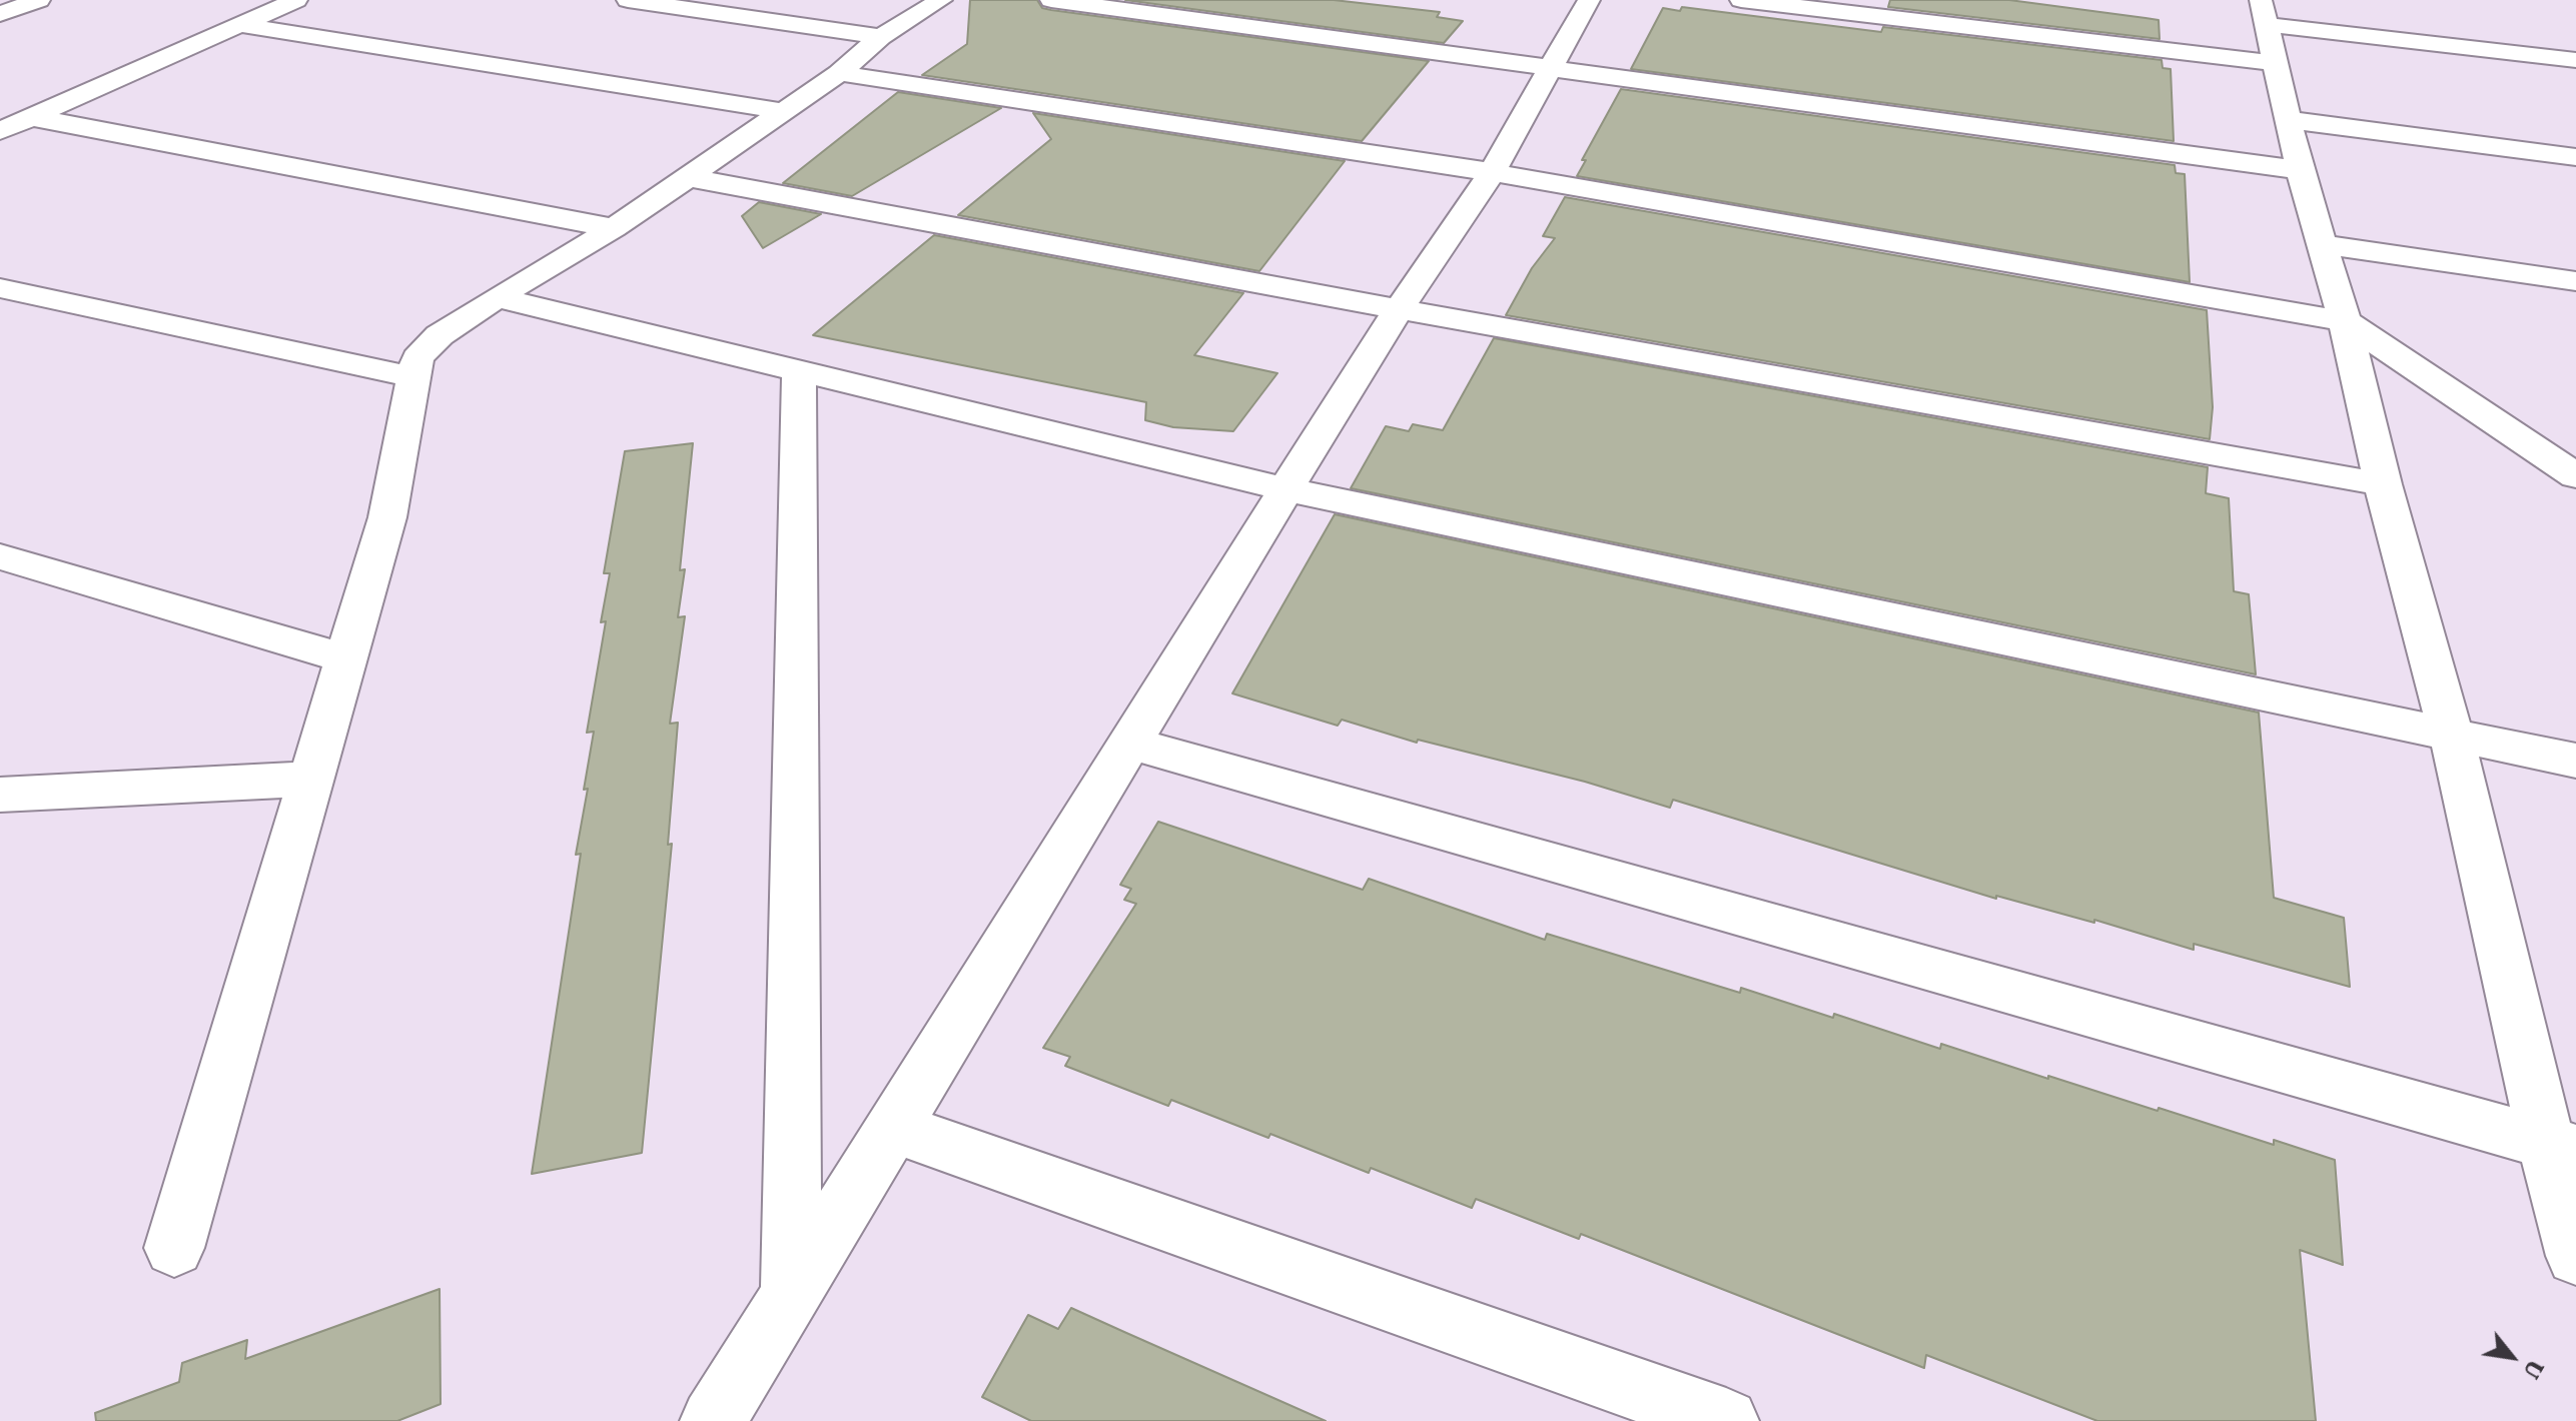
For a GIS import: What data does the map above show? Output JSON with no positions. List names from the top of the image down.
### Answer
{
  "north": "bottom right"
}
